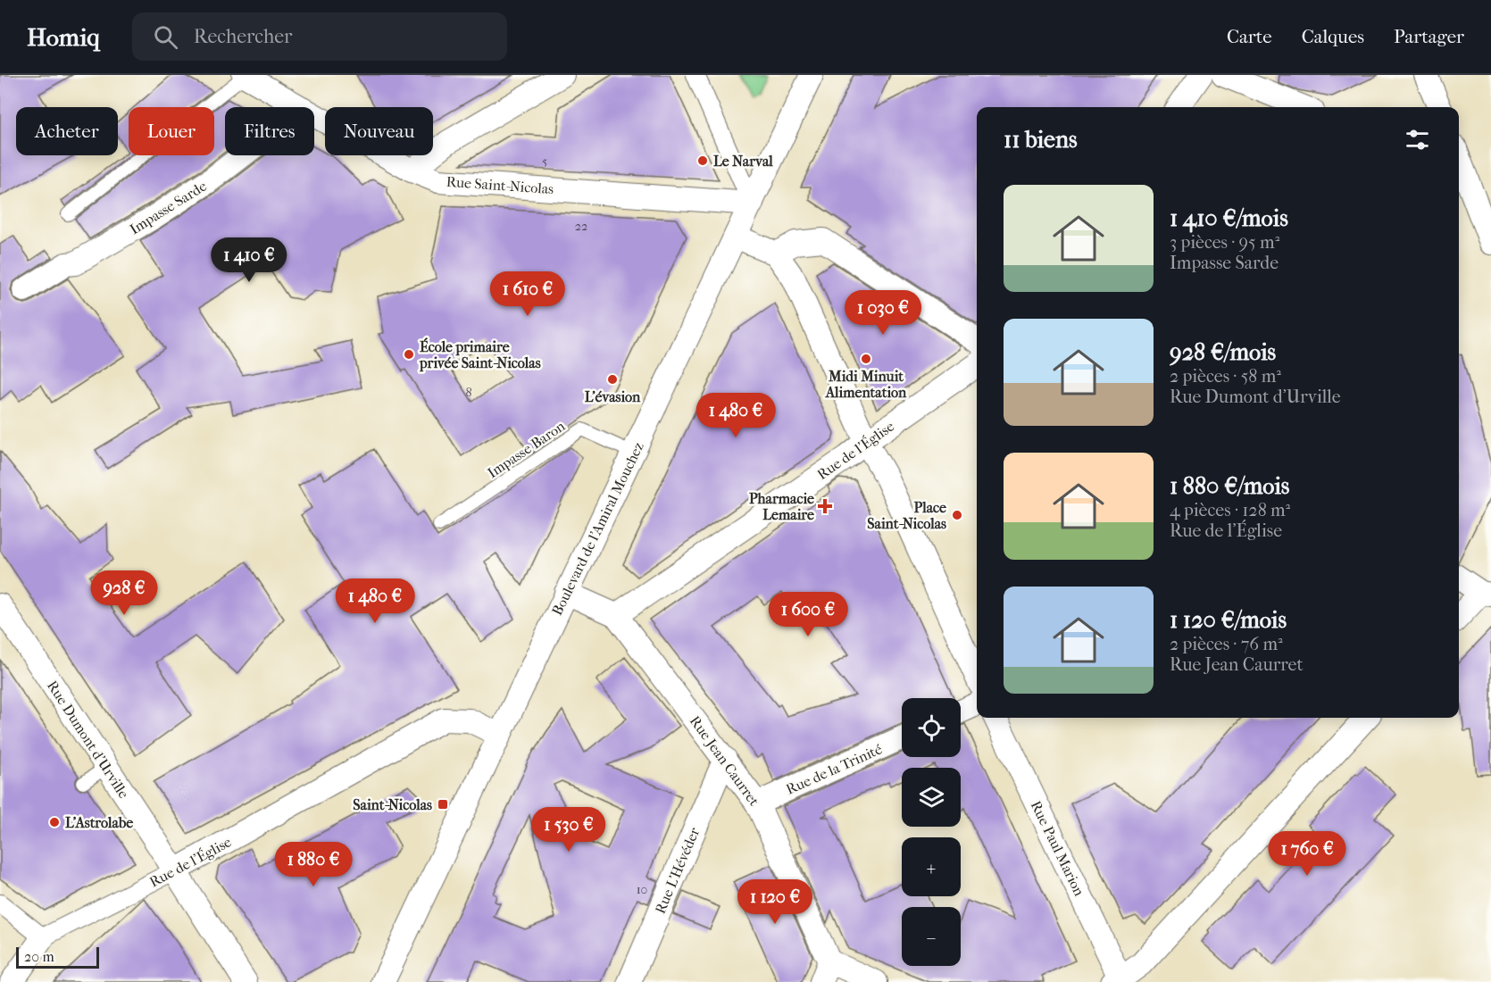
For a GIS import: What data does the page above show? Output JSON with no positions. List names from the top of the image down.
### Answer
{
  "streets": {
    "street": [
      "Rue Saint-Nicolas",
      "Impasse Sarde",
      "Rue de l'Église",
      "Boulevard de l'Amiral Mouchez",
      "Rue Dumont d'Urville",
      "Rue Jean Caurret",
      "Rue de la Trinité",
      "Rue Paul Marion",
      "Rue L'Hévéder"
    ],
    "lane": ["Impasse Baron"]
  },
  "crossings": [
    ["Rue Saint-Nicolas", "Boulevard de l'Amiral Mouchez"],
    ["Impasse Baron", "Boulevard de l'Amiral Mouchez"],
    ["Rue de l'Église", "Boulevard de l'Amiral Mouchez"],
    ["Rue de l'Église", "Rue Dumont d'Urville"],
    ["Rue de l'Église", "Rue Jean Caurret"],
    ["Rue Jean Caurret", "Rue de la Trinité"],
    ["Rue Jean Caurret", "Rue L'Hévéder"]
  ],
  "places": {
    "other": [
      "Le Narval",
      "École primaire privée Saint-Nicolas",
      "Midi Minuit Alimentation",
      "L'évasion",
      "Place Saint-Nicolas",
      "L'Astrolabe"
    ],
    "health": ["Pharmacie Lemaire"],
    "transit": ["Saint-Nicolas"]
  },
  "house_numbers": [
    "5",
    "22",
    "8",
    "10"
  ],
  "scale_bar": "20 m",
  "page": {
    "header": "Homiq",
    "search": "Rechercher",
    "nav": ["Carte", "Calques", "Partager"],
    "chip": [
      "Acheter",
      "Louer",
      "Filtres",
      "Nouveau"
    ],
    "heading": "11 biens",
    "list": [
      {
        "name": "1 410 €/mois",
        "note": "3 pièces · 95 m² · Impasse Sarde"
      },
      {
        "name": "928 €/mois",
        "note": "2 pièces · 58 m² · Rue Dumont d'Urville"
      },
      {
        "name": "1 880 €/mois",
        "note": "4 pièces · 128 m² · Rue de l'Église"
      },
      {
        "name": "1 120 €/mois",
        "note": "2 pièces · 76 m² · Rue Jean Caurret"
      }
    ],
    "price": [
      "1 410 €",
      "1 610 €",
      "1 030 €",
      "1 480 €",
      "928 €",
      "1 480 €",
      "1 600 €",
      "1 530 €",
      "1 760 €",
      "1 880 €",
      "1 120 €"
    ],
    "map_buttons": ["+", "−"],
    "scale": "20 m"
  }
}
